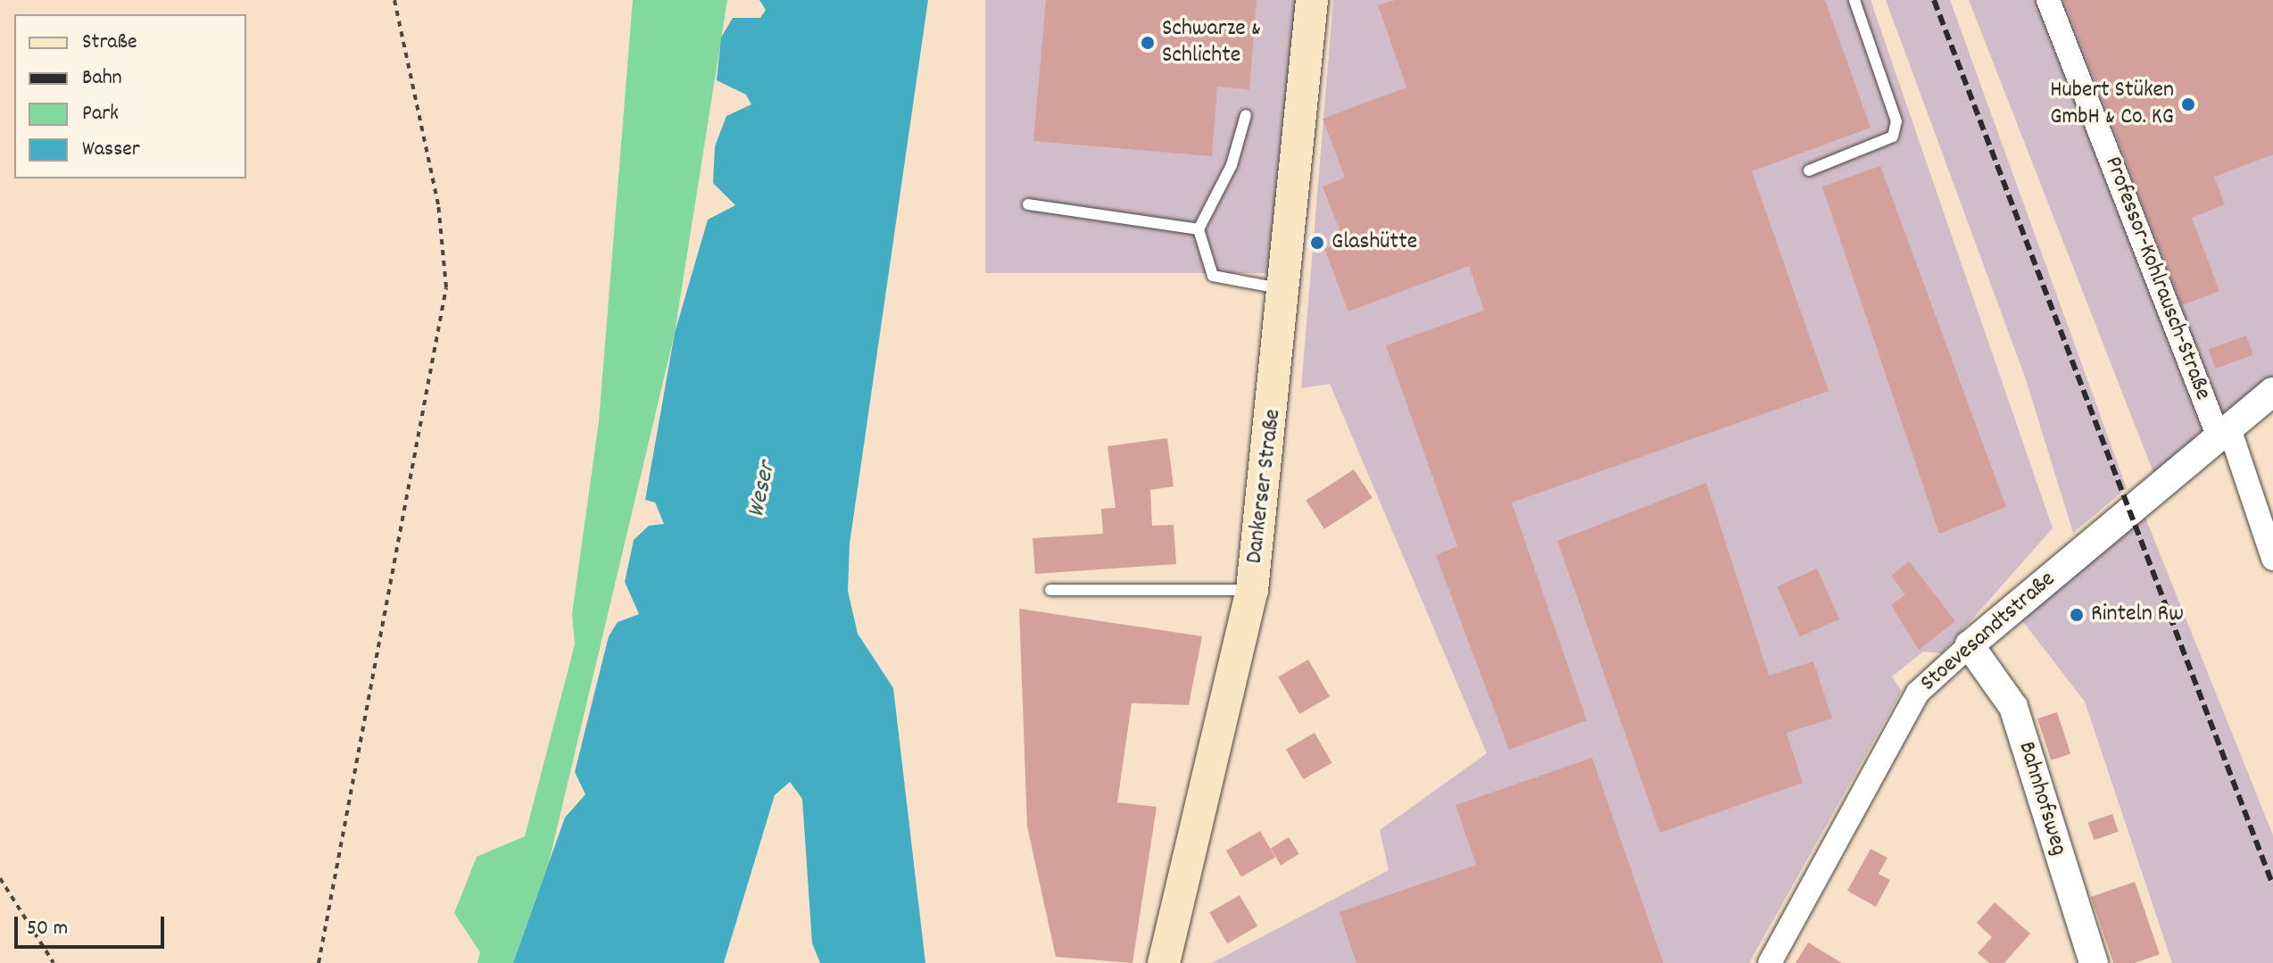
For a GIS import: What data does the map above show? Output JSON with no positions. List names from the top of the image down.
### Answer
{
  "streets": {
    "main road": ["Dankerser Straße"],
    "street": ["Professor-Kohlrausch-Straße", "Stoevesandtstraße", "Bahnhofsweg"]
  },
  "crossings": [
    ["Professor-Kohlrausch-Straße", "Stoevesandtstraße"],
    ["Stoevesandtstraße", "Bahnhofsweg"]
  ],
  "water": ["Weser"],
  "places": [
    "Schwarze & Schlichte",
    "Hubert Stüken GmbH & Co. KG",
    "Glashütte",
    "Rinteln Rw"
  ],
  "legend": [
    "Straße",
    "Bahn",
    "Park",
    "Wasser"
  ],
  "scale_bar": "50 m"
}
